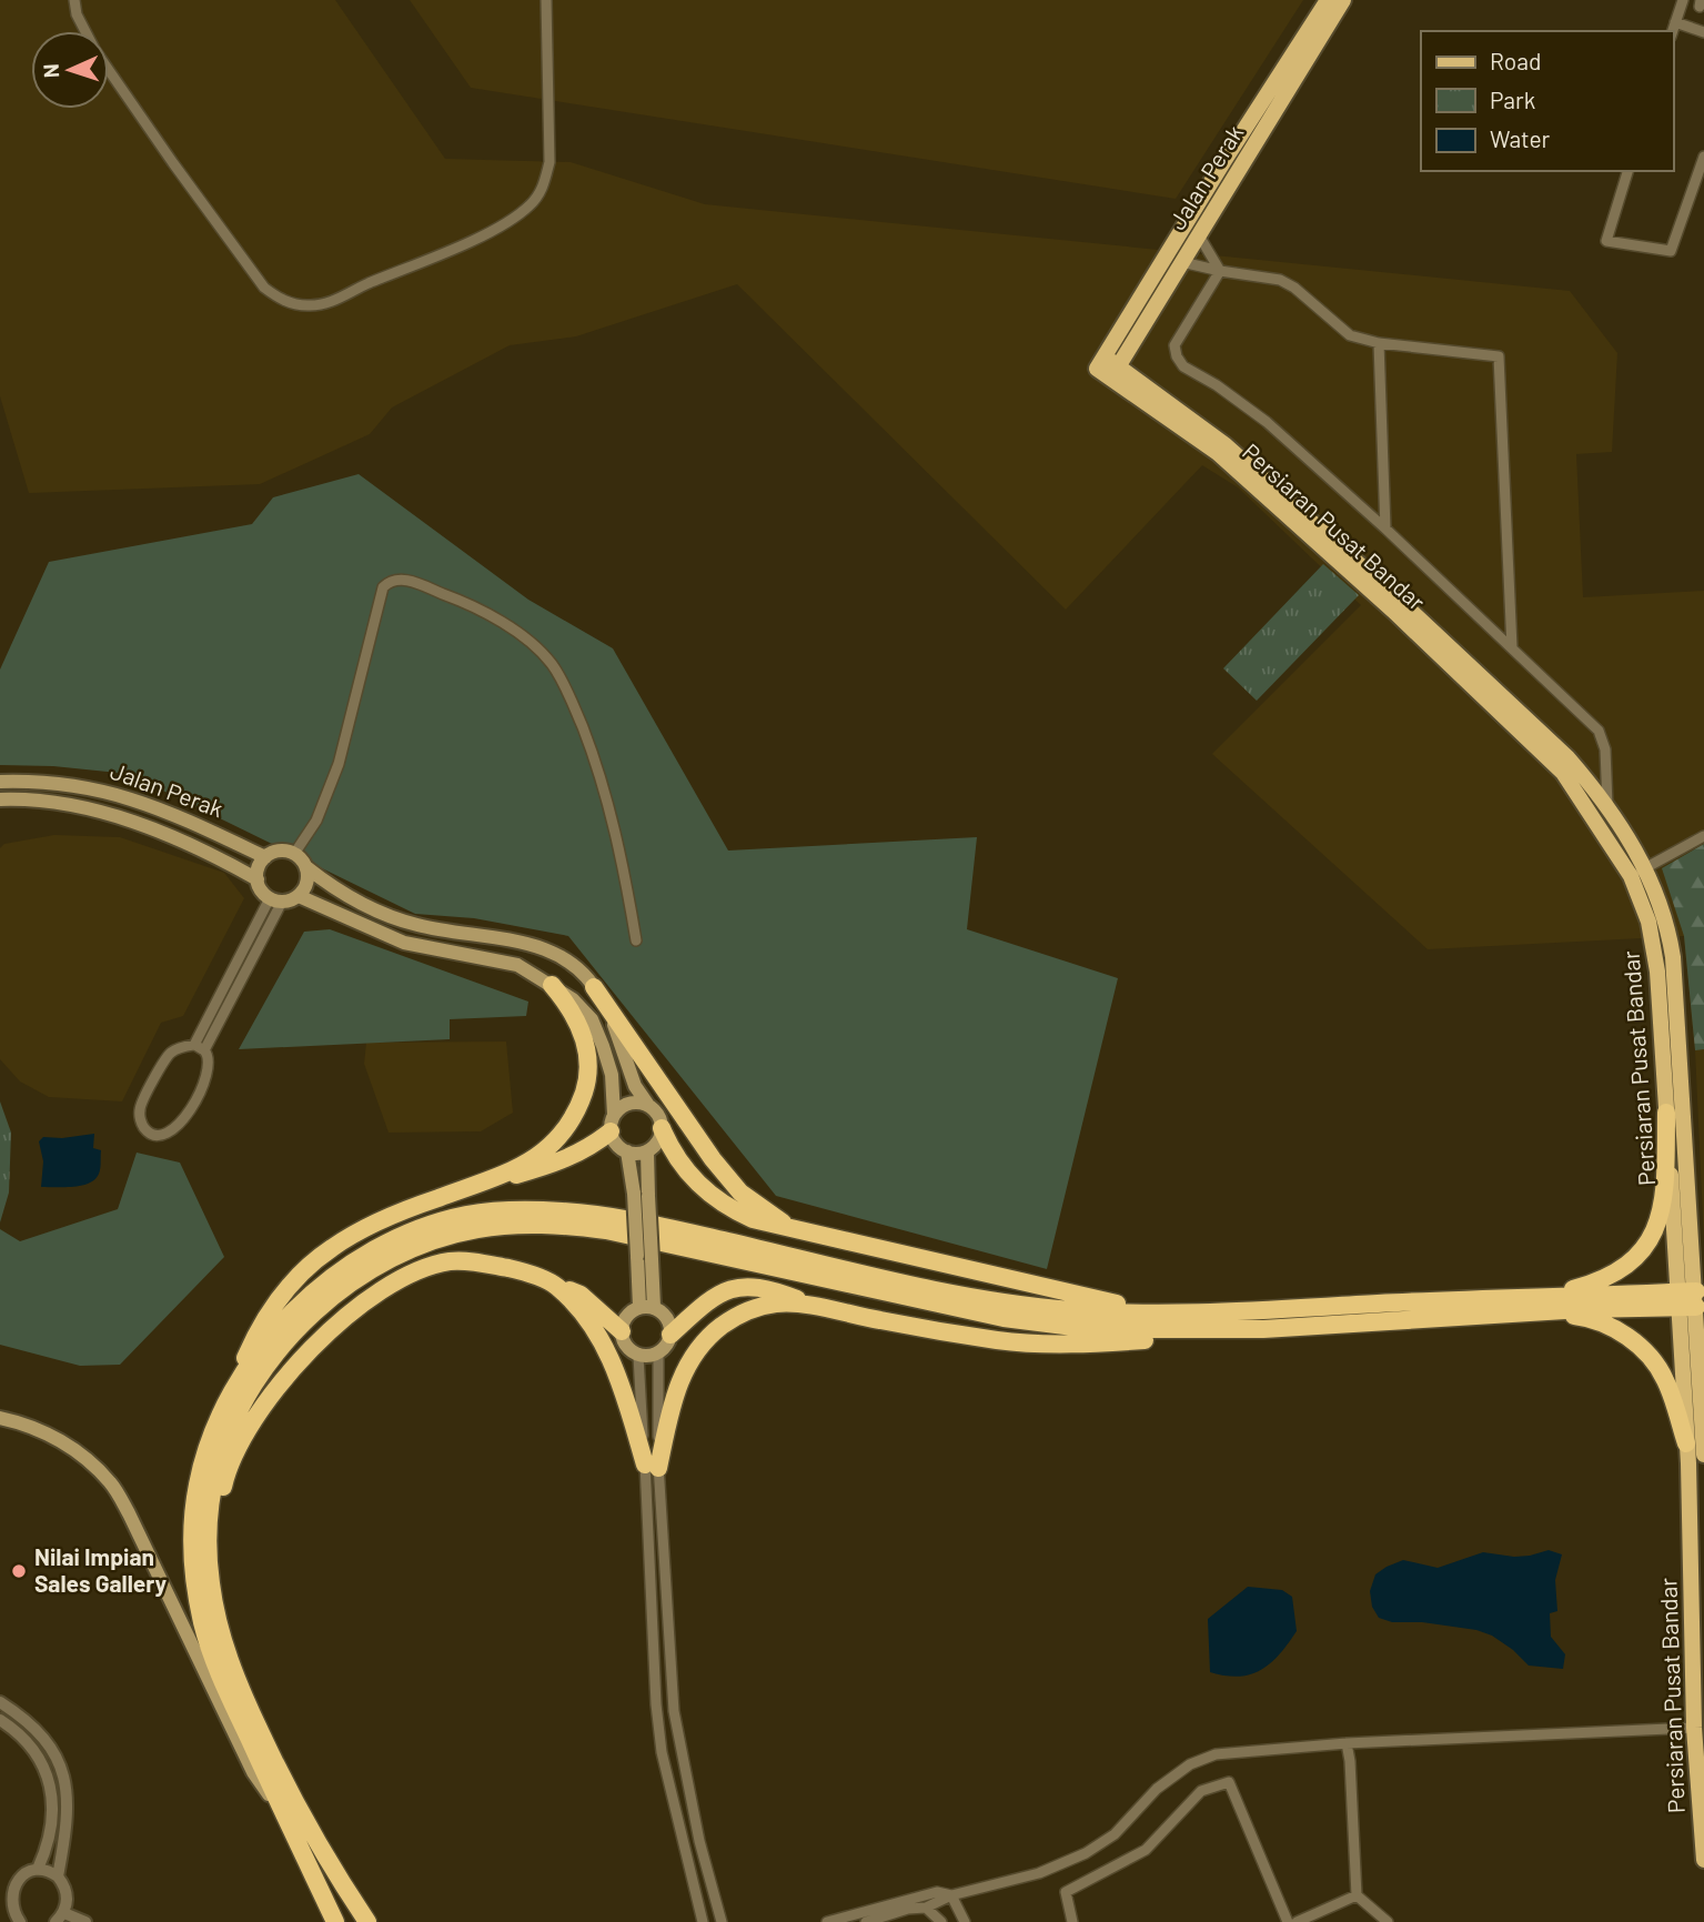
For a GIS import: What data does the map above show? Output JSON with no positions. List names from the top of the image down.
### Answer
{
  "streets": {
    "main road": ["Jalan Perak", "Persiaran Pusat Bandar"]
  },
  "crossings": [
    ["Jalan Perak", "Persiaran Pusat Bandar"]
  ],
  "places": ["Nilai Impian Sales Gallery"],
  "legend": ["Road", "Park", "Water"],
  "north": "left"
}
